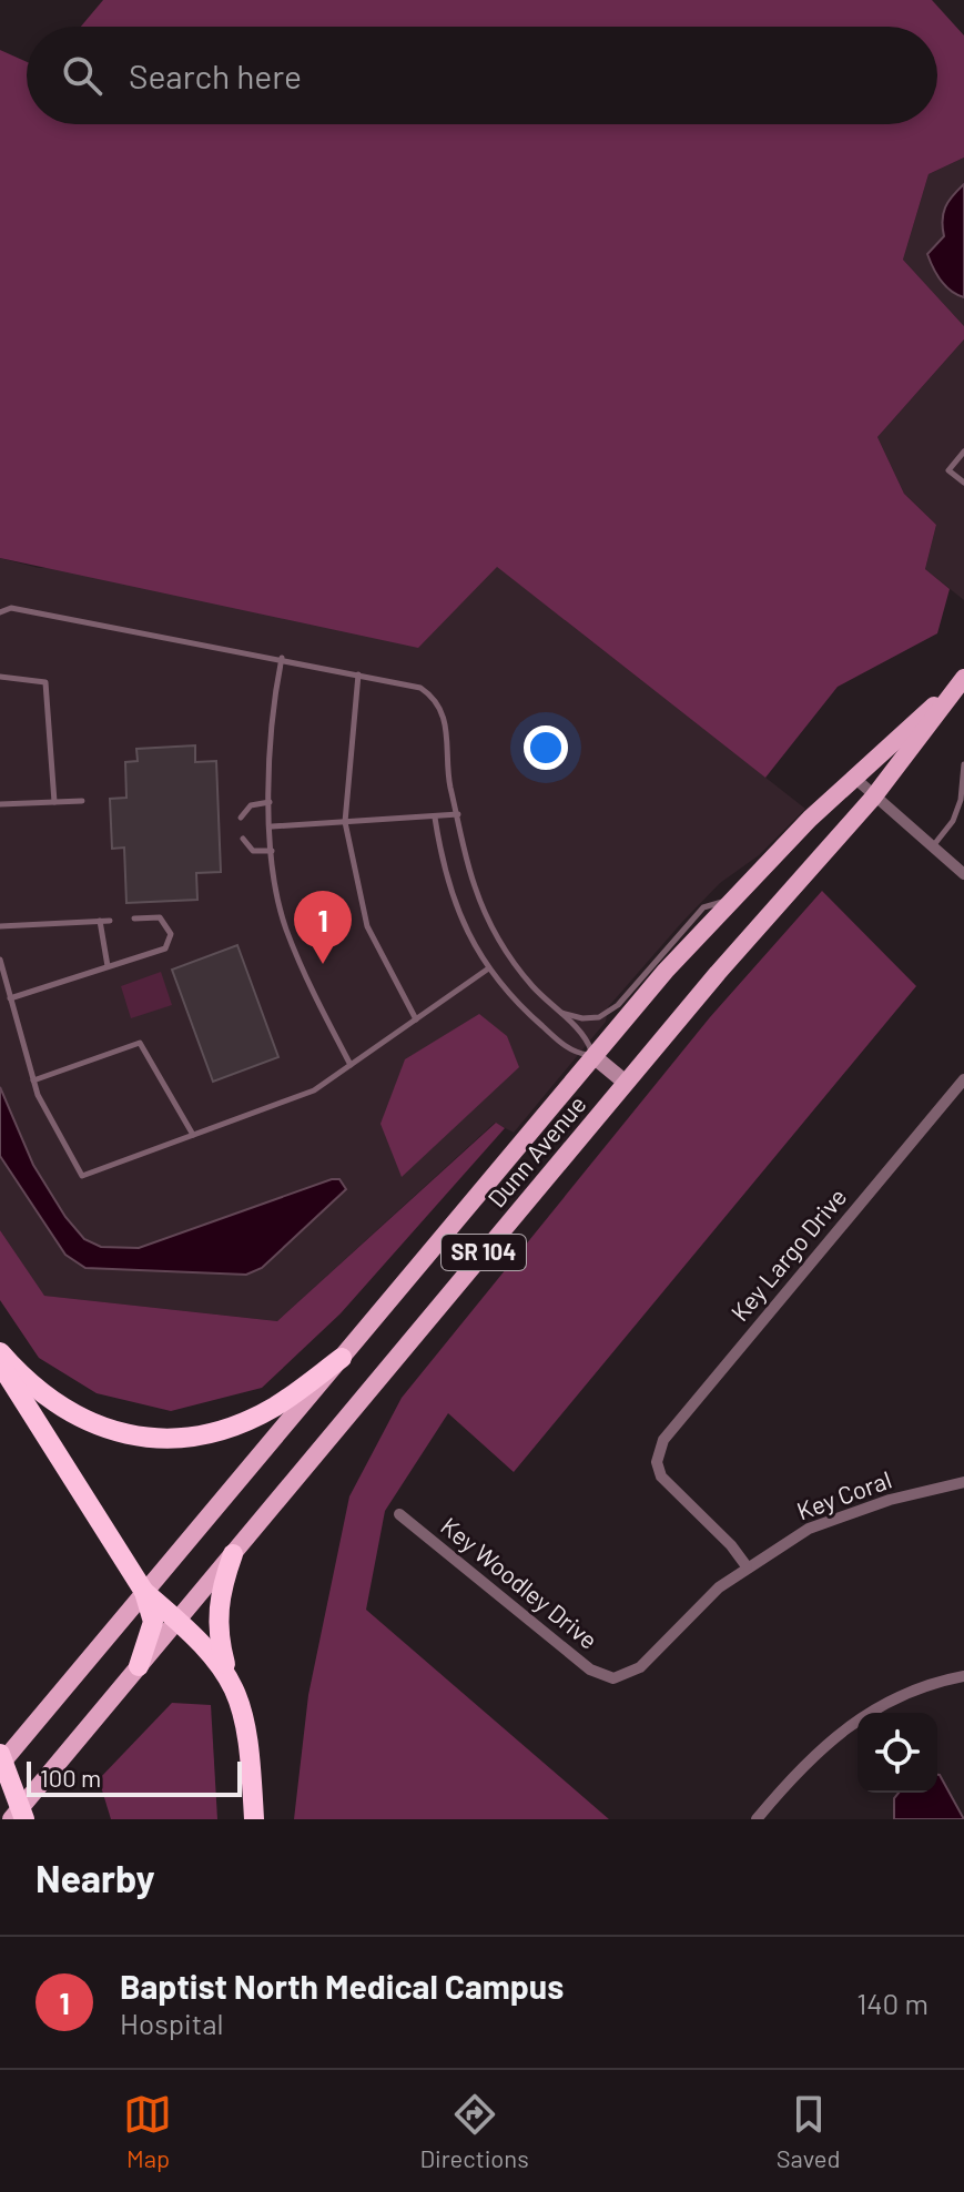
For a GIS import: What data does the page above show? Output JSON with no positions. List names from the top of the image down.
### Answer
{
  "streets": {
    "main road": ["Dunn Avenue", "SR 104"],
    "street": ["Key Largo Drive", "Key Coral", "Key Woodley Drive"]
  },
  "crossings": [
    ["Key Largo Drive", "Key Coral"],
    ["Key Coral", "Key Woodley Drive"]
  ],
  "scale_bar": "100 m",
  "page": {
    "search": "Search here",
    "pins": "1",
    "scale": "100 m",
    "heading": "Nearby",
    "list": [
      {
        "mark": "1",
        "name": "Baptist North Medical Campus",
        "note": "Hospital",
        "value": "140 m"
      }
    ],
    "nav": ["Map", "Directions", "Saved"]
  }
}
